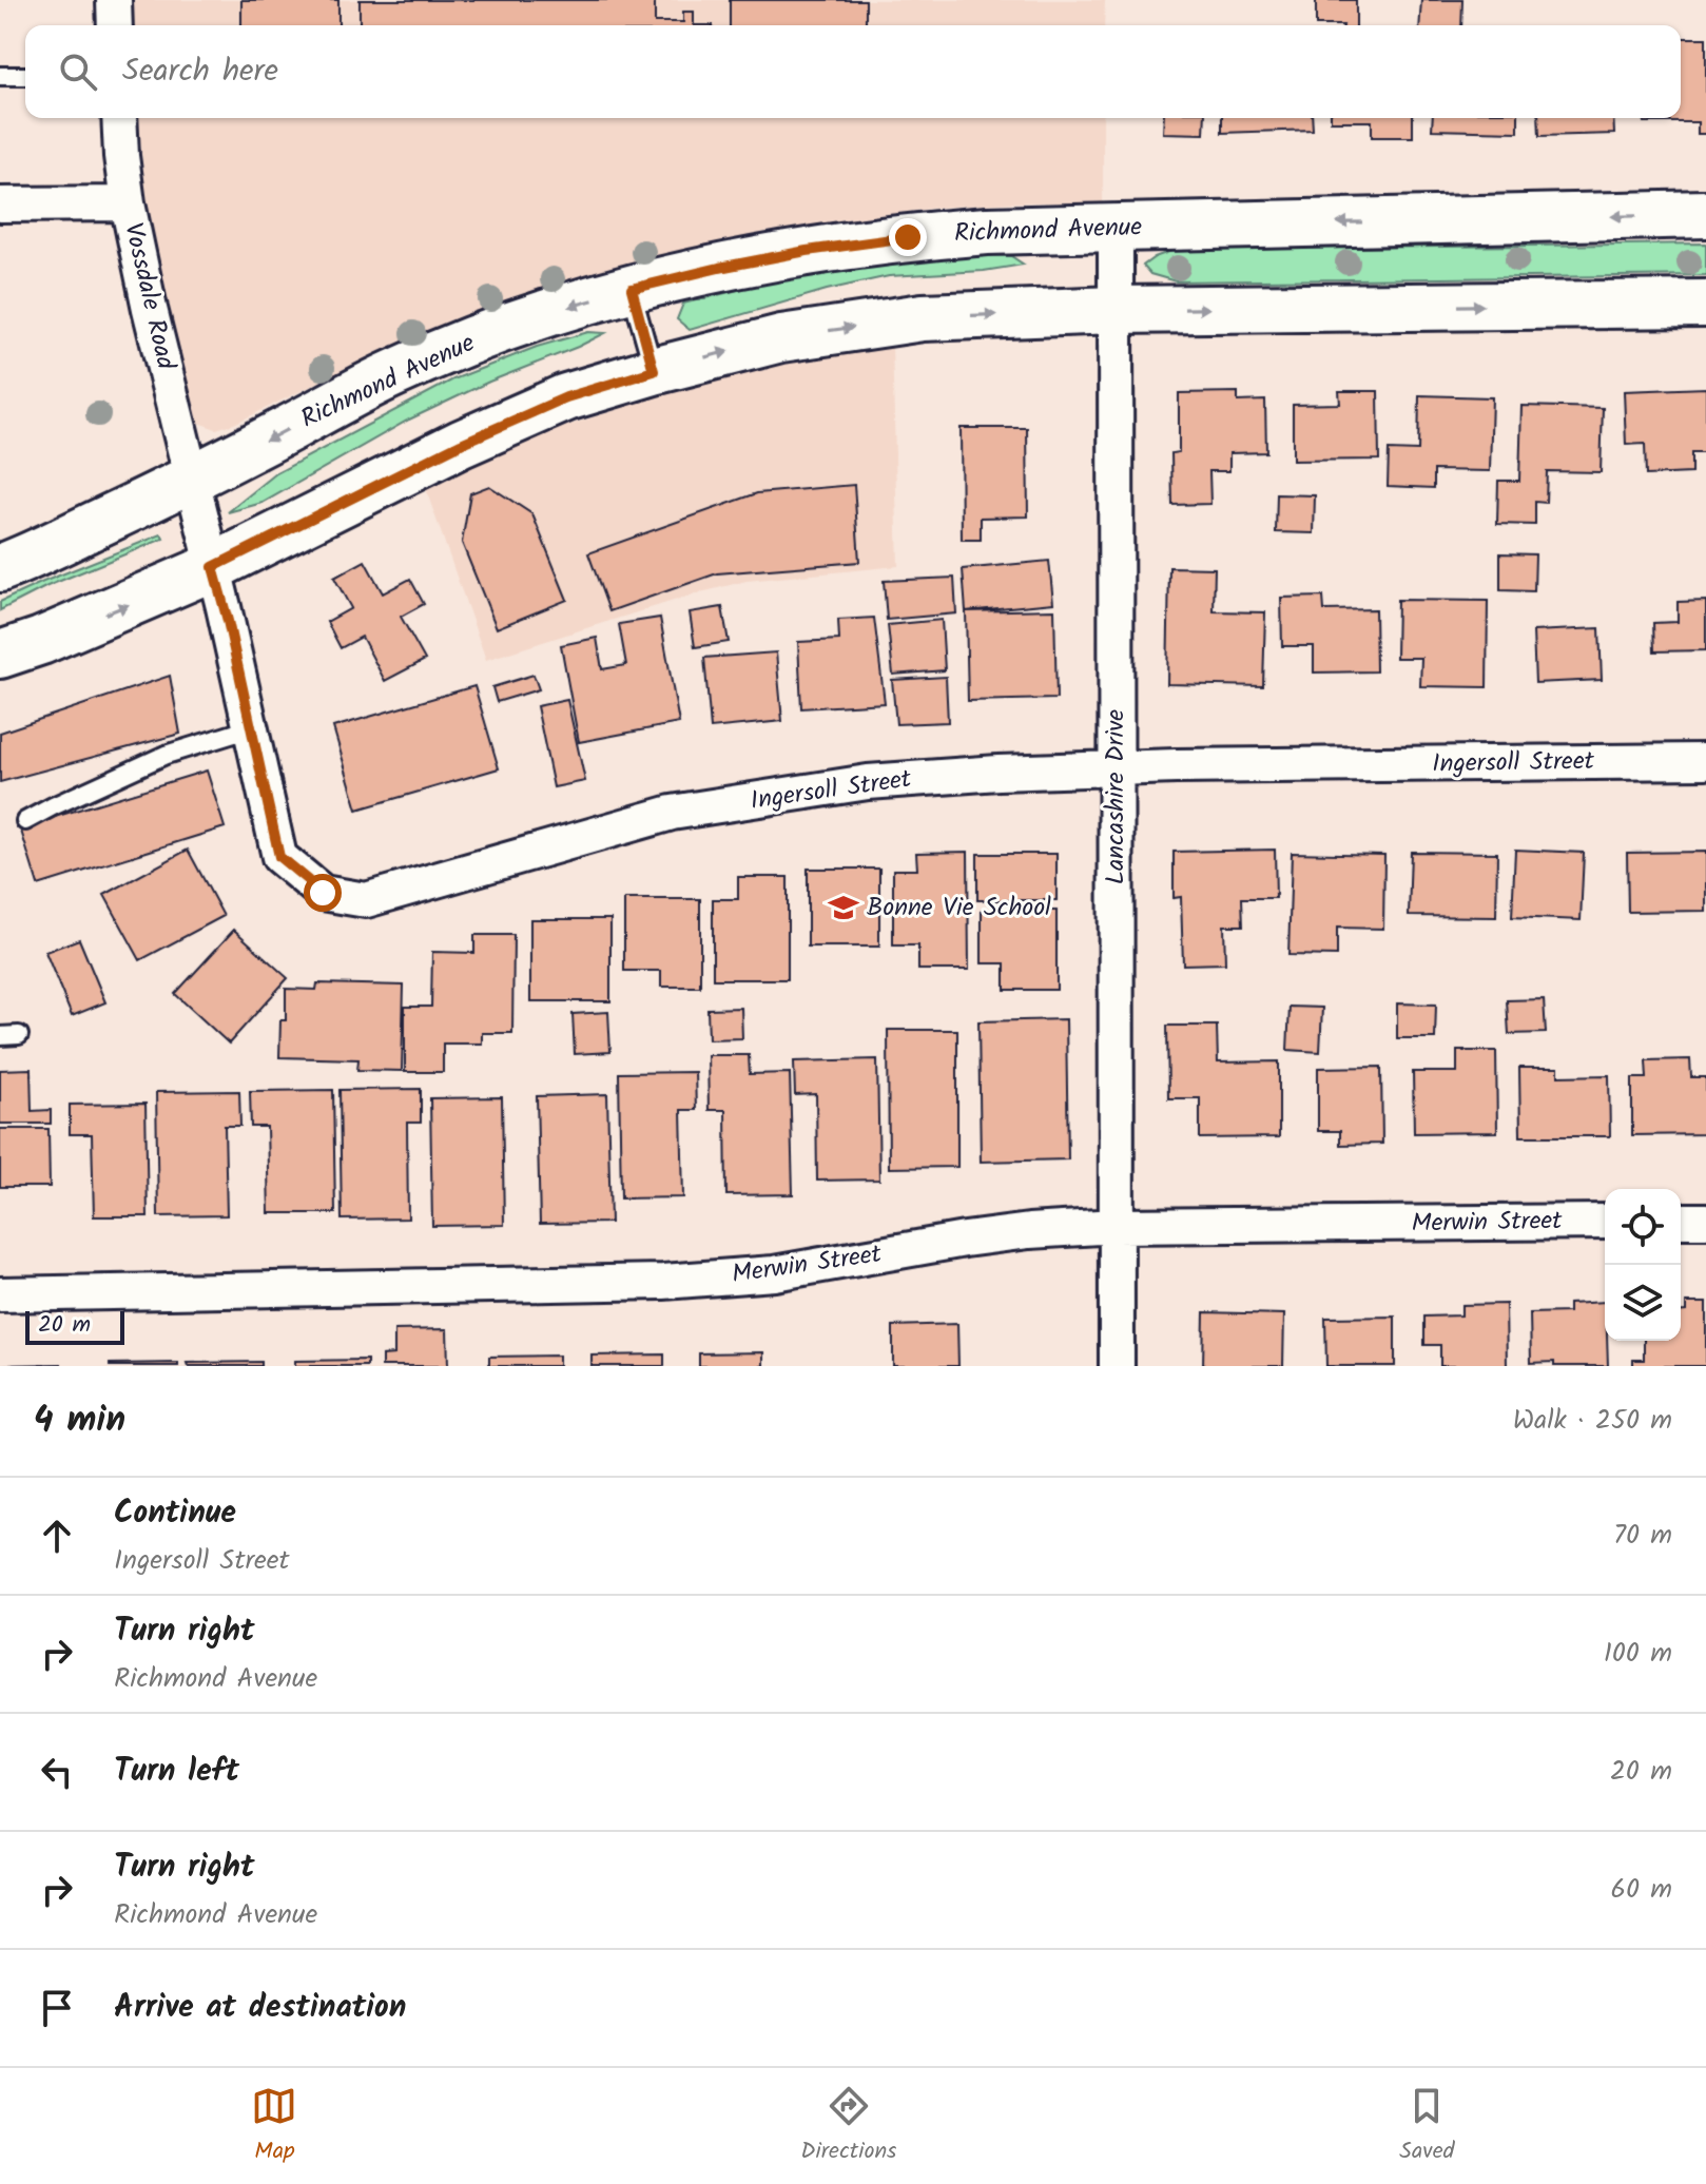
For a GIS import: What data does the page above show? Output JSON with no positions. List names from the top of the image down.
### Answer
{
  "streets": {
    "main road": ["Richmond Avenue"],
    "street": [
      "Vossdale Road",
      "Ingersoll Street",
      "Lancashire Drive",
      "Merwin Street"
    ]
  },
  "crossings": [
    ["Richmond Avenue", "Vossdale Road"],
    ["Richmond Avenue", "Lancashire Drive"],
    ["Vossdale Road", "Ingersoll Street"],
    ["Ingersoll Street", "Lancashire Drive"],
    ["Lancashire Drive", "Merwin Street"]
  ],
  "places": {
    "school or university": ["Bonne Vie School"]
  },
  "scale_bar": "20 m",
  "page": {
    "search": "Search here",
    "scale": "20 m",
    "heading": ["4 min", "Walk · 250 m"],
    "list": [
      ["Continue", "Ingersoll Street", "70 m"],
      ["Turn right", "Richmond Avenue", "100 m"],
      ["Turn left", "20 m"],
      ["Turn right", "Richmond Avenue", "60 m"],
      "Arrive at destination"
    ],
    "nav": ["Map", "Directions", "Saved"]
  }
}
